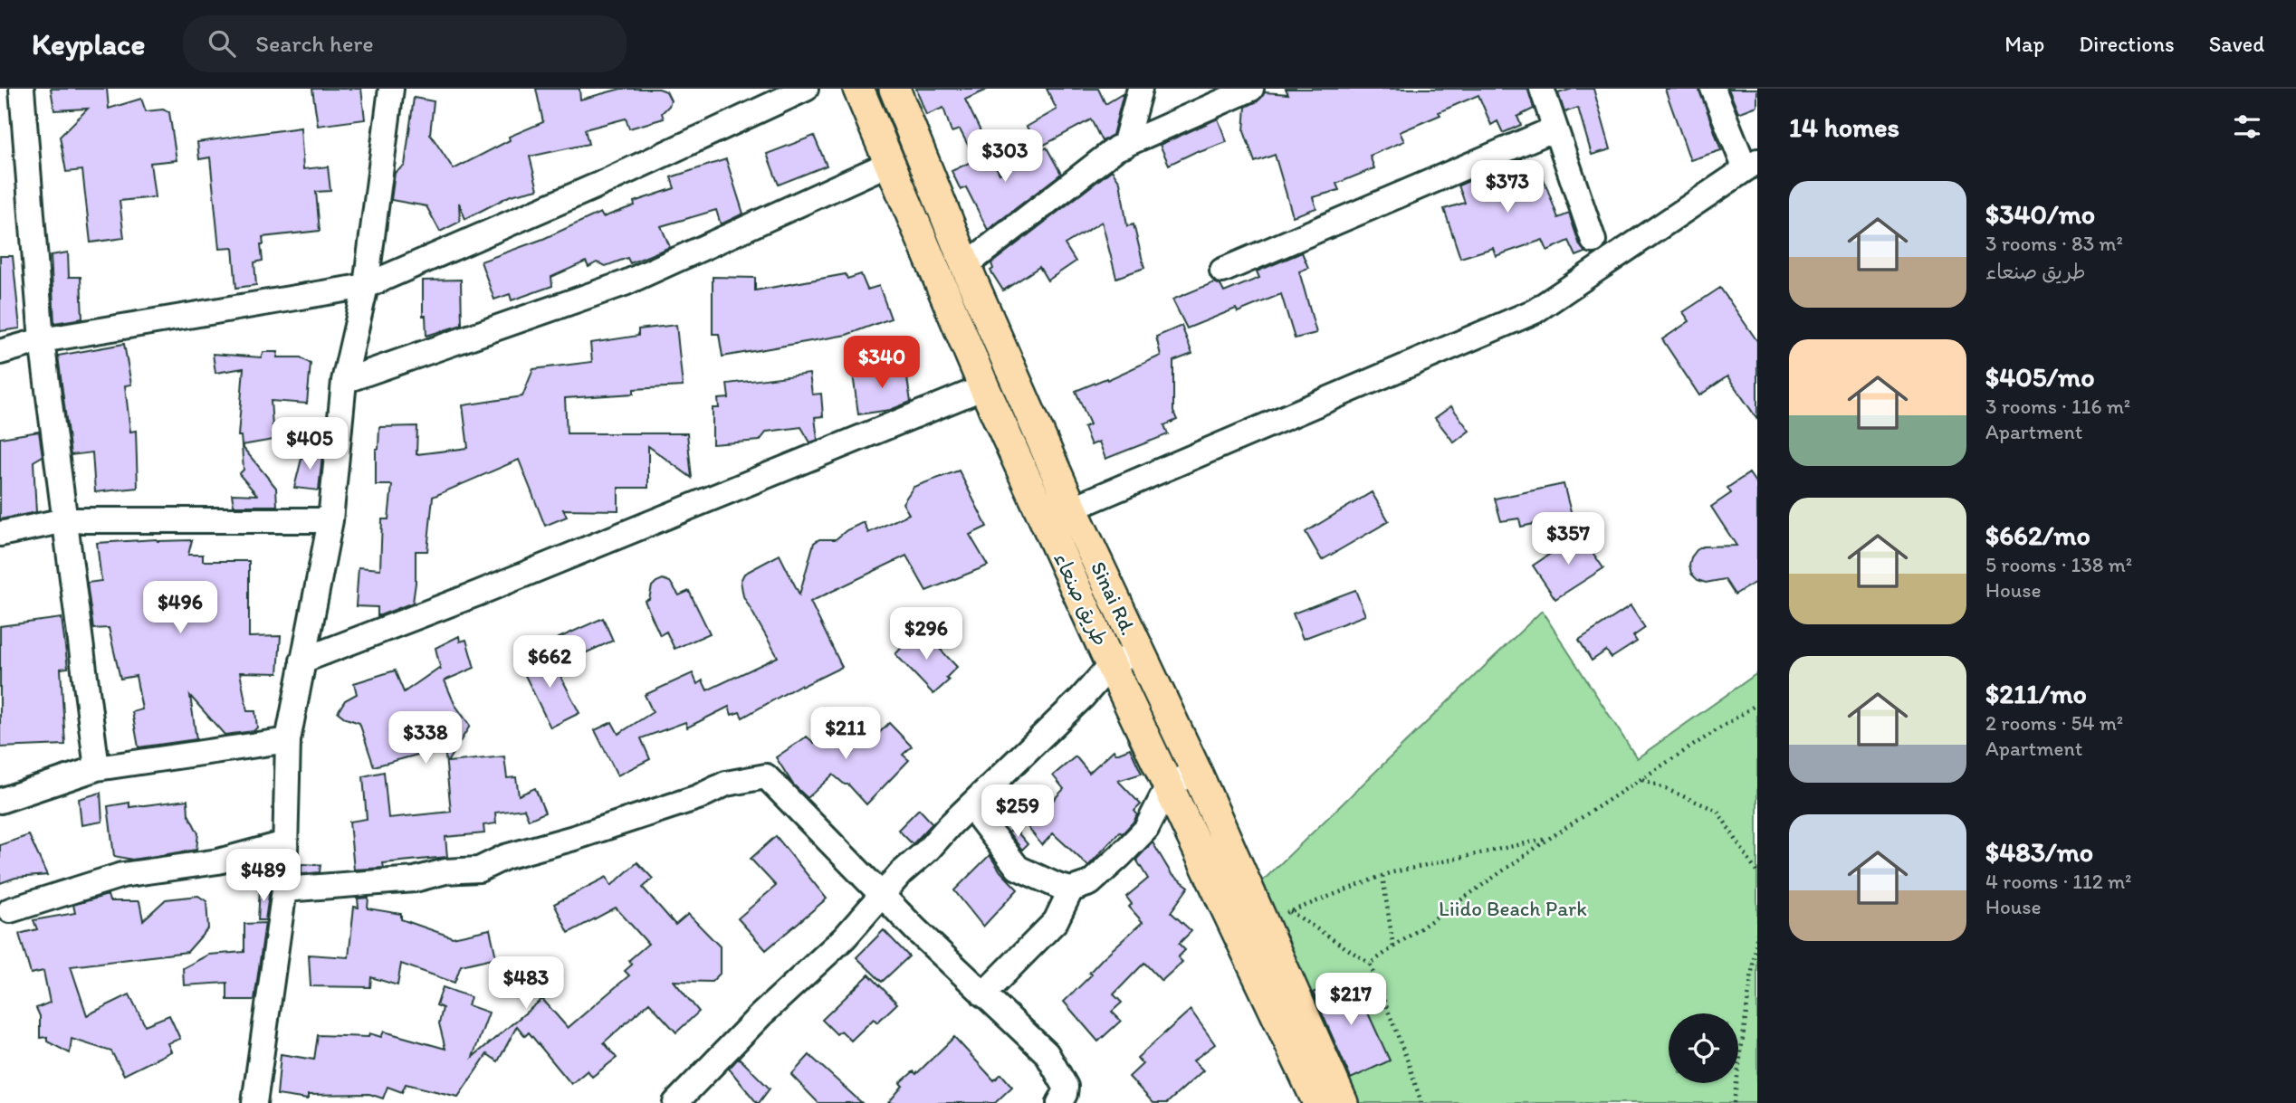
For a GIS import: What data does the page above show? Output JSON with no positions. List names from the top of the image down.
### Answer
{
  "streets": {
    "main road": ["Sinai Rd.", "طريق صنعاء"]
  },
  "parks": ["Liido Beach Park"],
  "page": {
    "header": "Keyplace",
    "search": "Search here",
    "nav": ["Map", "Directions", "Saved"],
    "heading": "14 homes",
    "price": [
      "$303",
      "$373",
      "$340",
      "$405",
      "$357",
      "$496",
      "$296",
      "$662",
      "$211",
      "$338",
      "$259",
      "$489",
      "$483",
      "$217"
    ],
    "list": [
      {
        "name": "$340/mo",
        "note": "3 rooms · 83 m² · طريق صنعاء"
      },
      {
        "name": "$405/mo",
        "note": "3 rooms · 116 m² · Apartment"
      },
      {
        "name": "$662/mo",
        "note": "5 rooms · 138 m² · House"
      },
      {
        "name": "$211/mo",
        "note": "2 rooms · 54 m² · Apartment"
      },
      {
        "name": "$483/mo",
        "note": "4 rooms · 112 m² · House"
      }
    ]
  }
}
